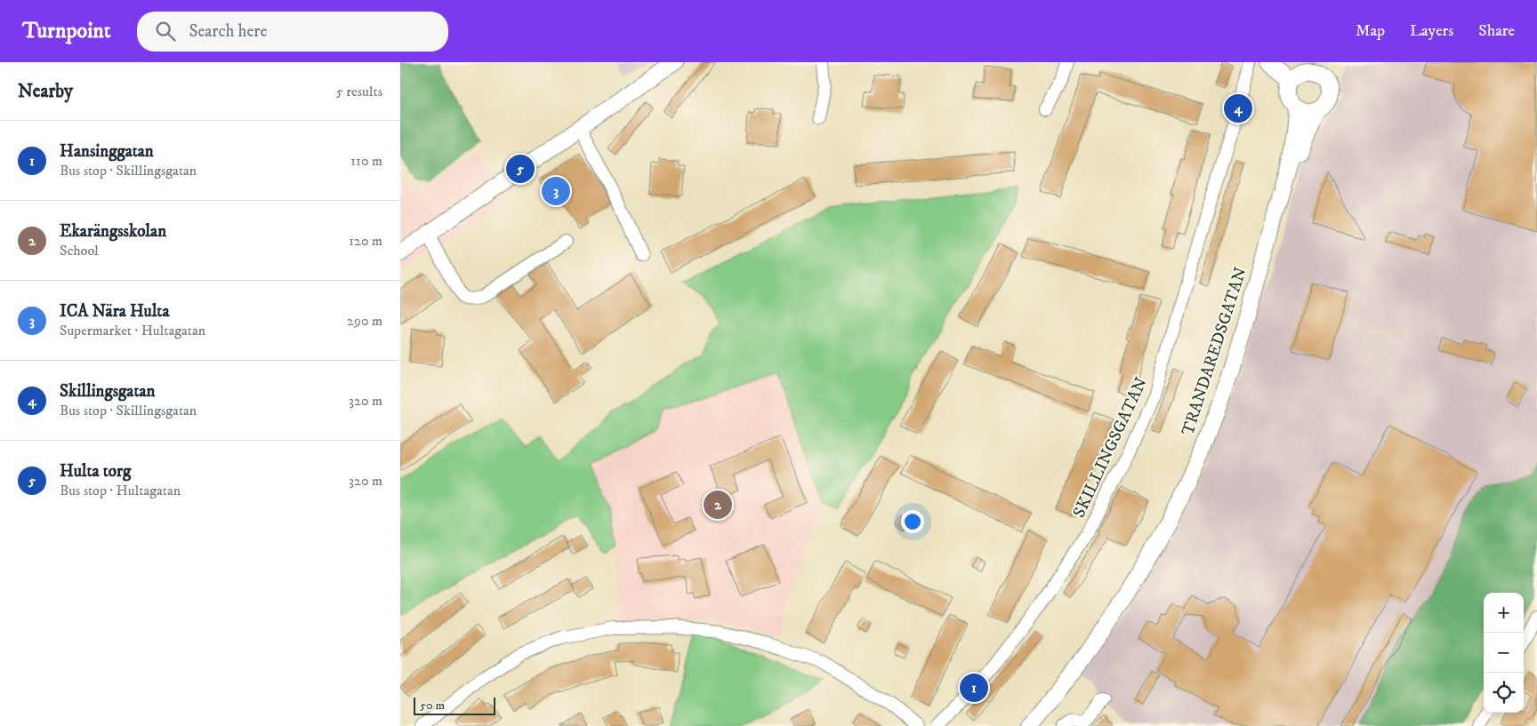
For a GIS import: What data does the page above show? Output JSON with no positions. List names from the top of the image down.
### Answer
{
  "streets": {
    "street": ["TRANDAREDSGATAN", "SKILLINGSGATAN"]
  },
  "scale_bar": "50 m",
  "page": {
    "header": "Turnpoint",
    "search": "Search here",
    "nav": ["Map", "Layers", "Share"],
    "heading": ["Nearby", "5 results"],
    "pins": [
      "4",
      "5",
      "3",
      "2",
      "1"
    ],
    "list": [
      {
        "mark": "1",
        "name": "Hansinggatan",
        "note": "Bus stop · Skillingsgatan",
        "value": "110 m"
      },
      {
        "mark": "2",
        "name": "Ekarängsskolan",
        "note": "School",
        "value": "120 m"
      },
      {
        "mark": "3",
        "name": "ICA Nära Hulta",
        "note": "Supermarket · Hultagatan",
        "value": "290 m"
      },
      {
        "mark": "4",
        "name": "Skillingsgatan",
        "note": "Bus stop · Skillingsgatan",
        "value": "320 m"
      },
      {
        "mark": "5",
        "name": "Hulta torg",
        "note": "Bus stop · Hultagatan",
        "value": "320 m"
      }
    ],
    "map_buttons": ["+", "−"],
    "scale": "50 m"
  }
}
